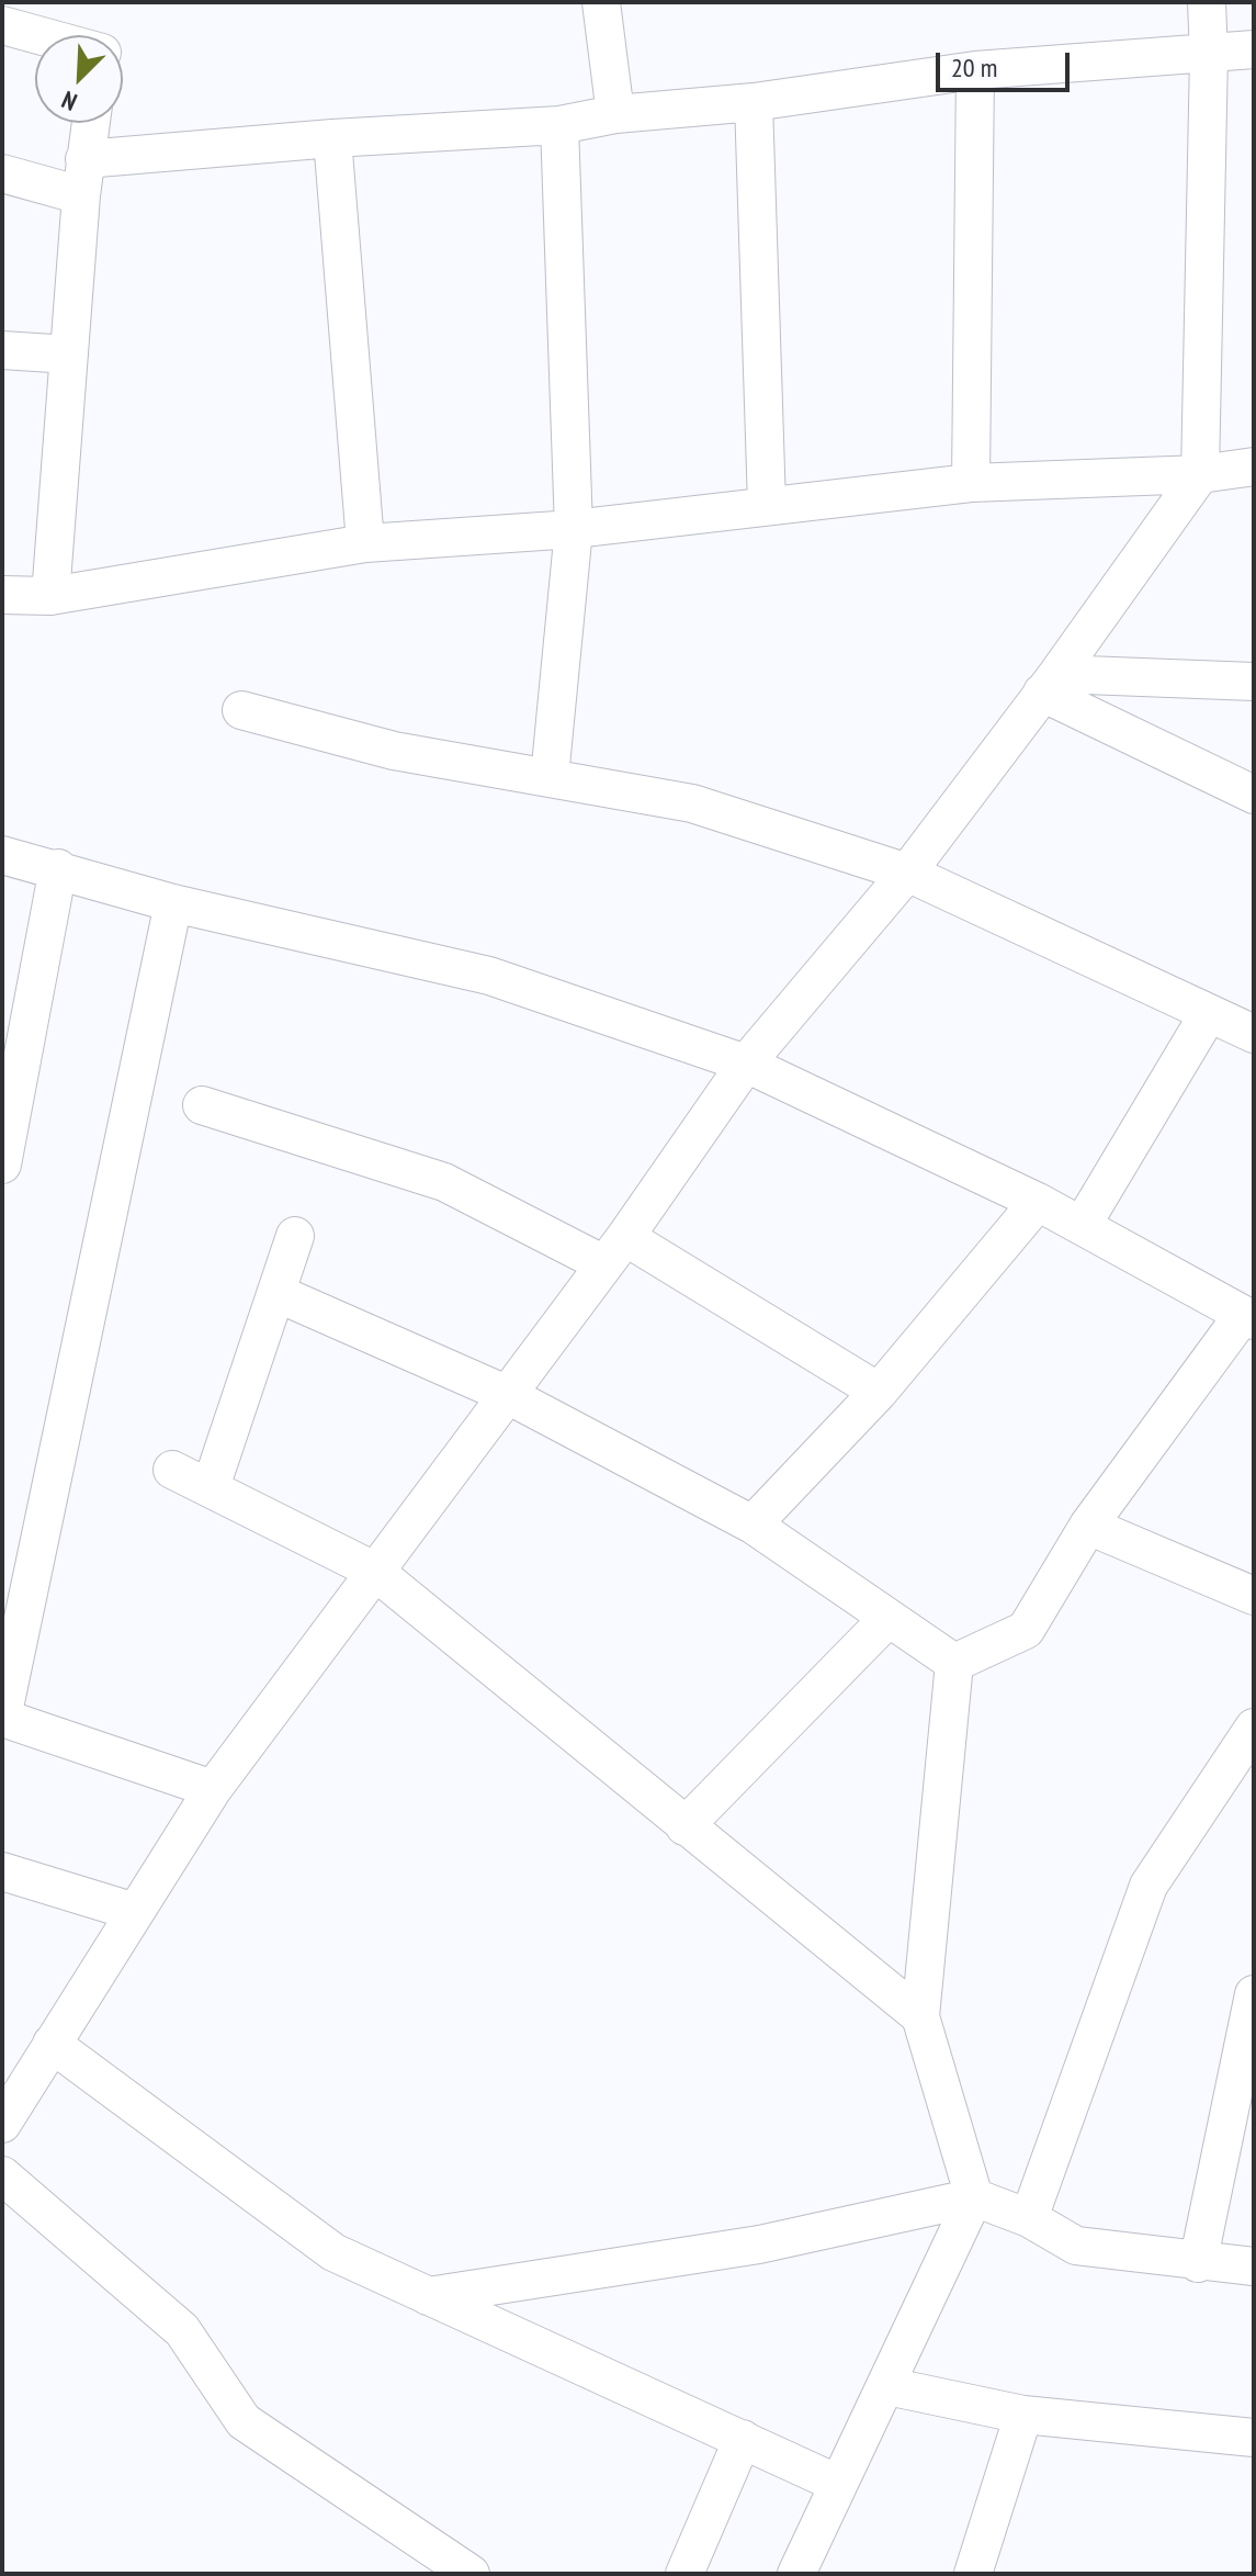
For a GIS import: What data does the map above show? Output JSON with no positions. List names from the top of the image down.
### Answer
{
  "scale_bar": "20 m",
  "north": "bottom left"
}
